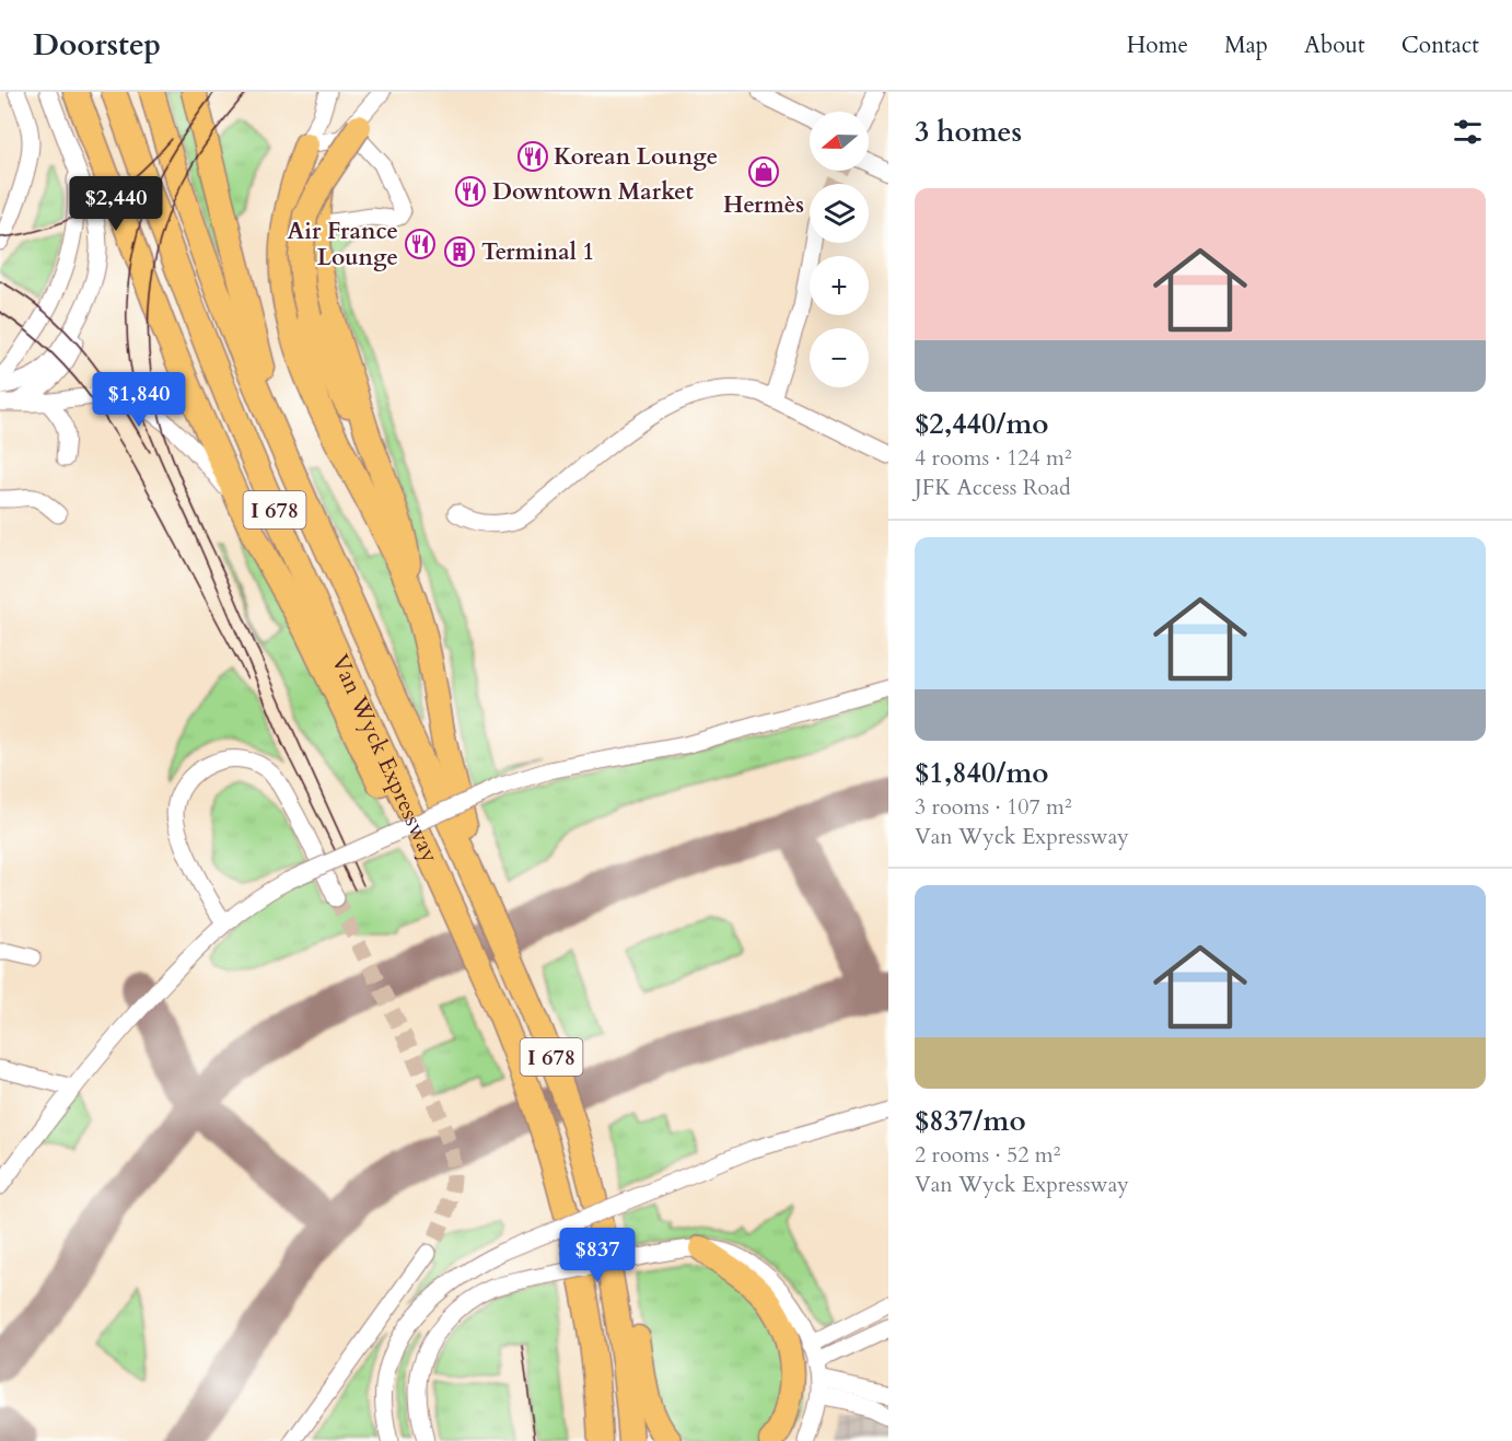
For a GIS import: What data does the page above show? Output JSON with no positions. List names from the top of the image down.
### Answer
{
  "streets": {
    "highway": ["I 678", "Van Wyck Expressway"]
  },
  "places": {
    "restaurant": ["Korean Lounge", "Downtown Market", "Air France Lounge"],
    "shop": ["Hermès"],
    "building": ["Terminal 1"]
  },
  "north": "left",
  "page": {
    "header": "Doorstep",
    "nav": [
      "Home",
      "Map",
      "About",
      "Contact"
    ],
    "heading": "3 homes",
    "map_buttons": ["+", "−"],
    "list": [
      {
        "name": "$2,440/mo",
        "note": "4 rooms · 124 m² · JFK Access Road"
      },
      {
        "name": "$1,840/mo",
        "note": "3 rooms · 107 m² · Van Wyck Expressway"
      },
      {
        "name": "$837/mo",
        "note": "2 rooms · 52 m² · Van Wyck Expressway"
      }
    ],
    "price": ["$2,440", "$1,840", "$837"]
  }
}
